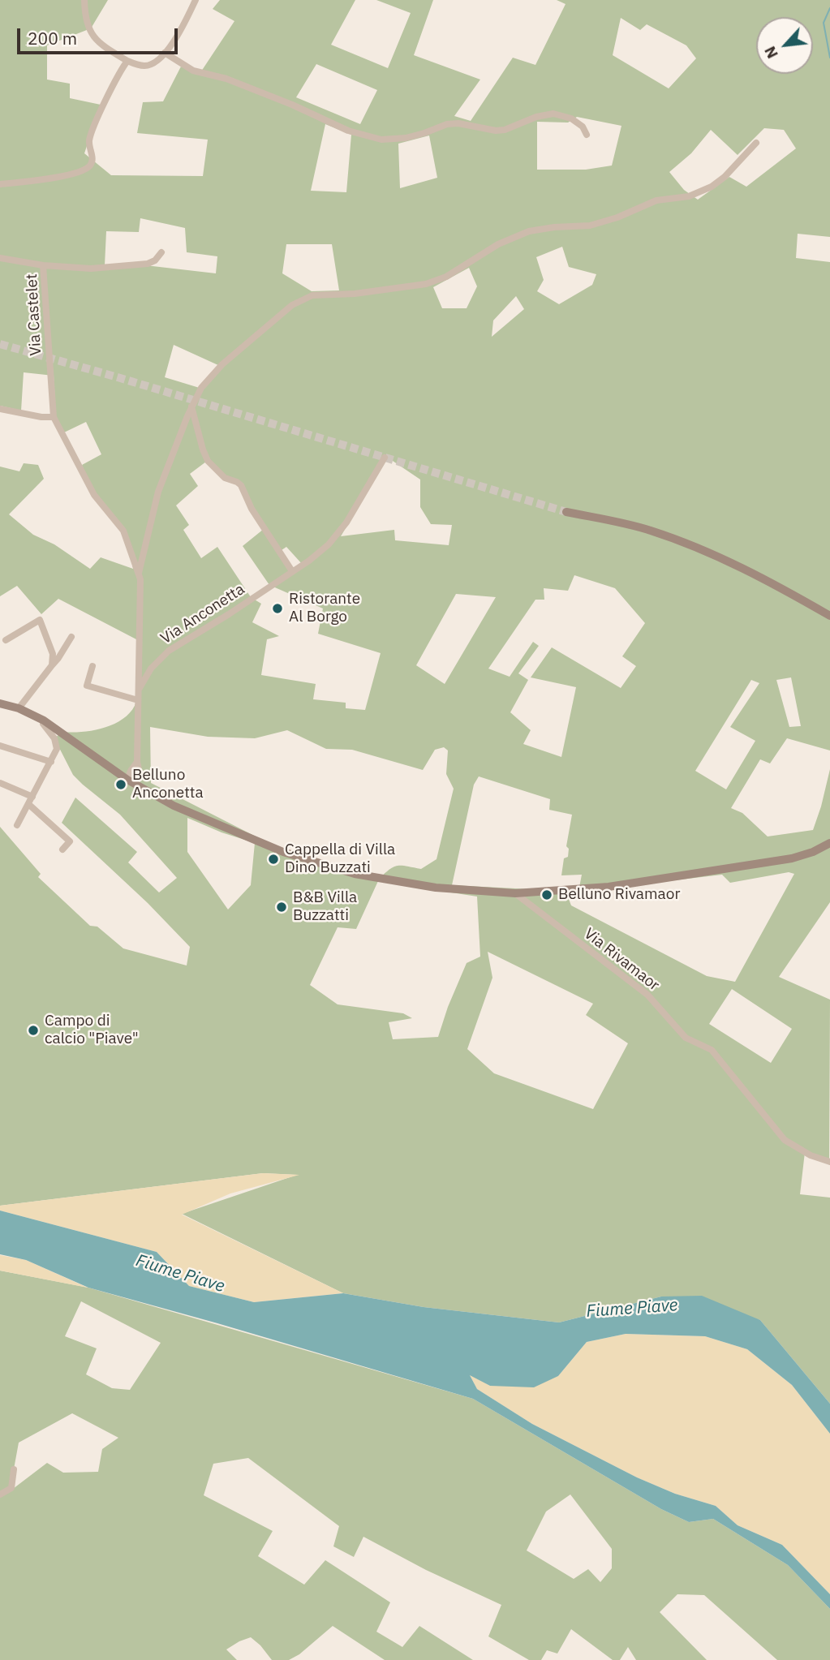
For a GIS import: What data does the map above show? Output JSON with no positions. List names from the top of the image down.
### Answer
{
  "streets": {
    "street": ["Via Castelet", "Via Anconetta", "Via Rivamaor"]
  },
  "crossings": [
    ["Via Castelet", "Via Anconetta"]
  ],
  "water": ["Fiume Piave"],
  "places": [
    "Ristorante Al Borgo",
    "Belluno Anconetta",
    "Cappella di Villa Dino Buzzati",
    "Belluno Rivamaor",
    "B&B Villa Buzzatti",
    "Campo di calcio \"Piave\""
  ],
  "scale_bar": "200 m",
  "north": "bottom left"
}
